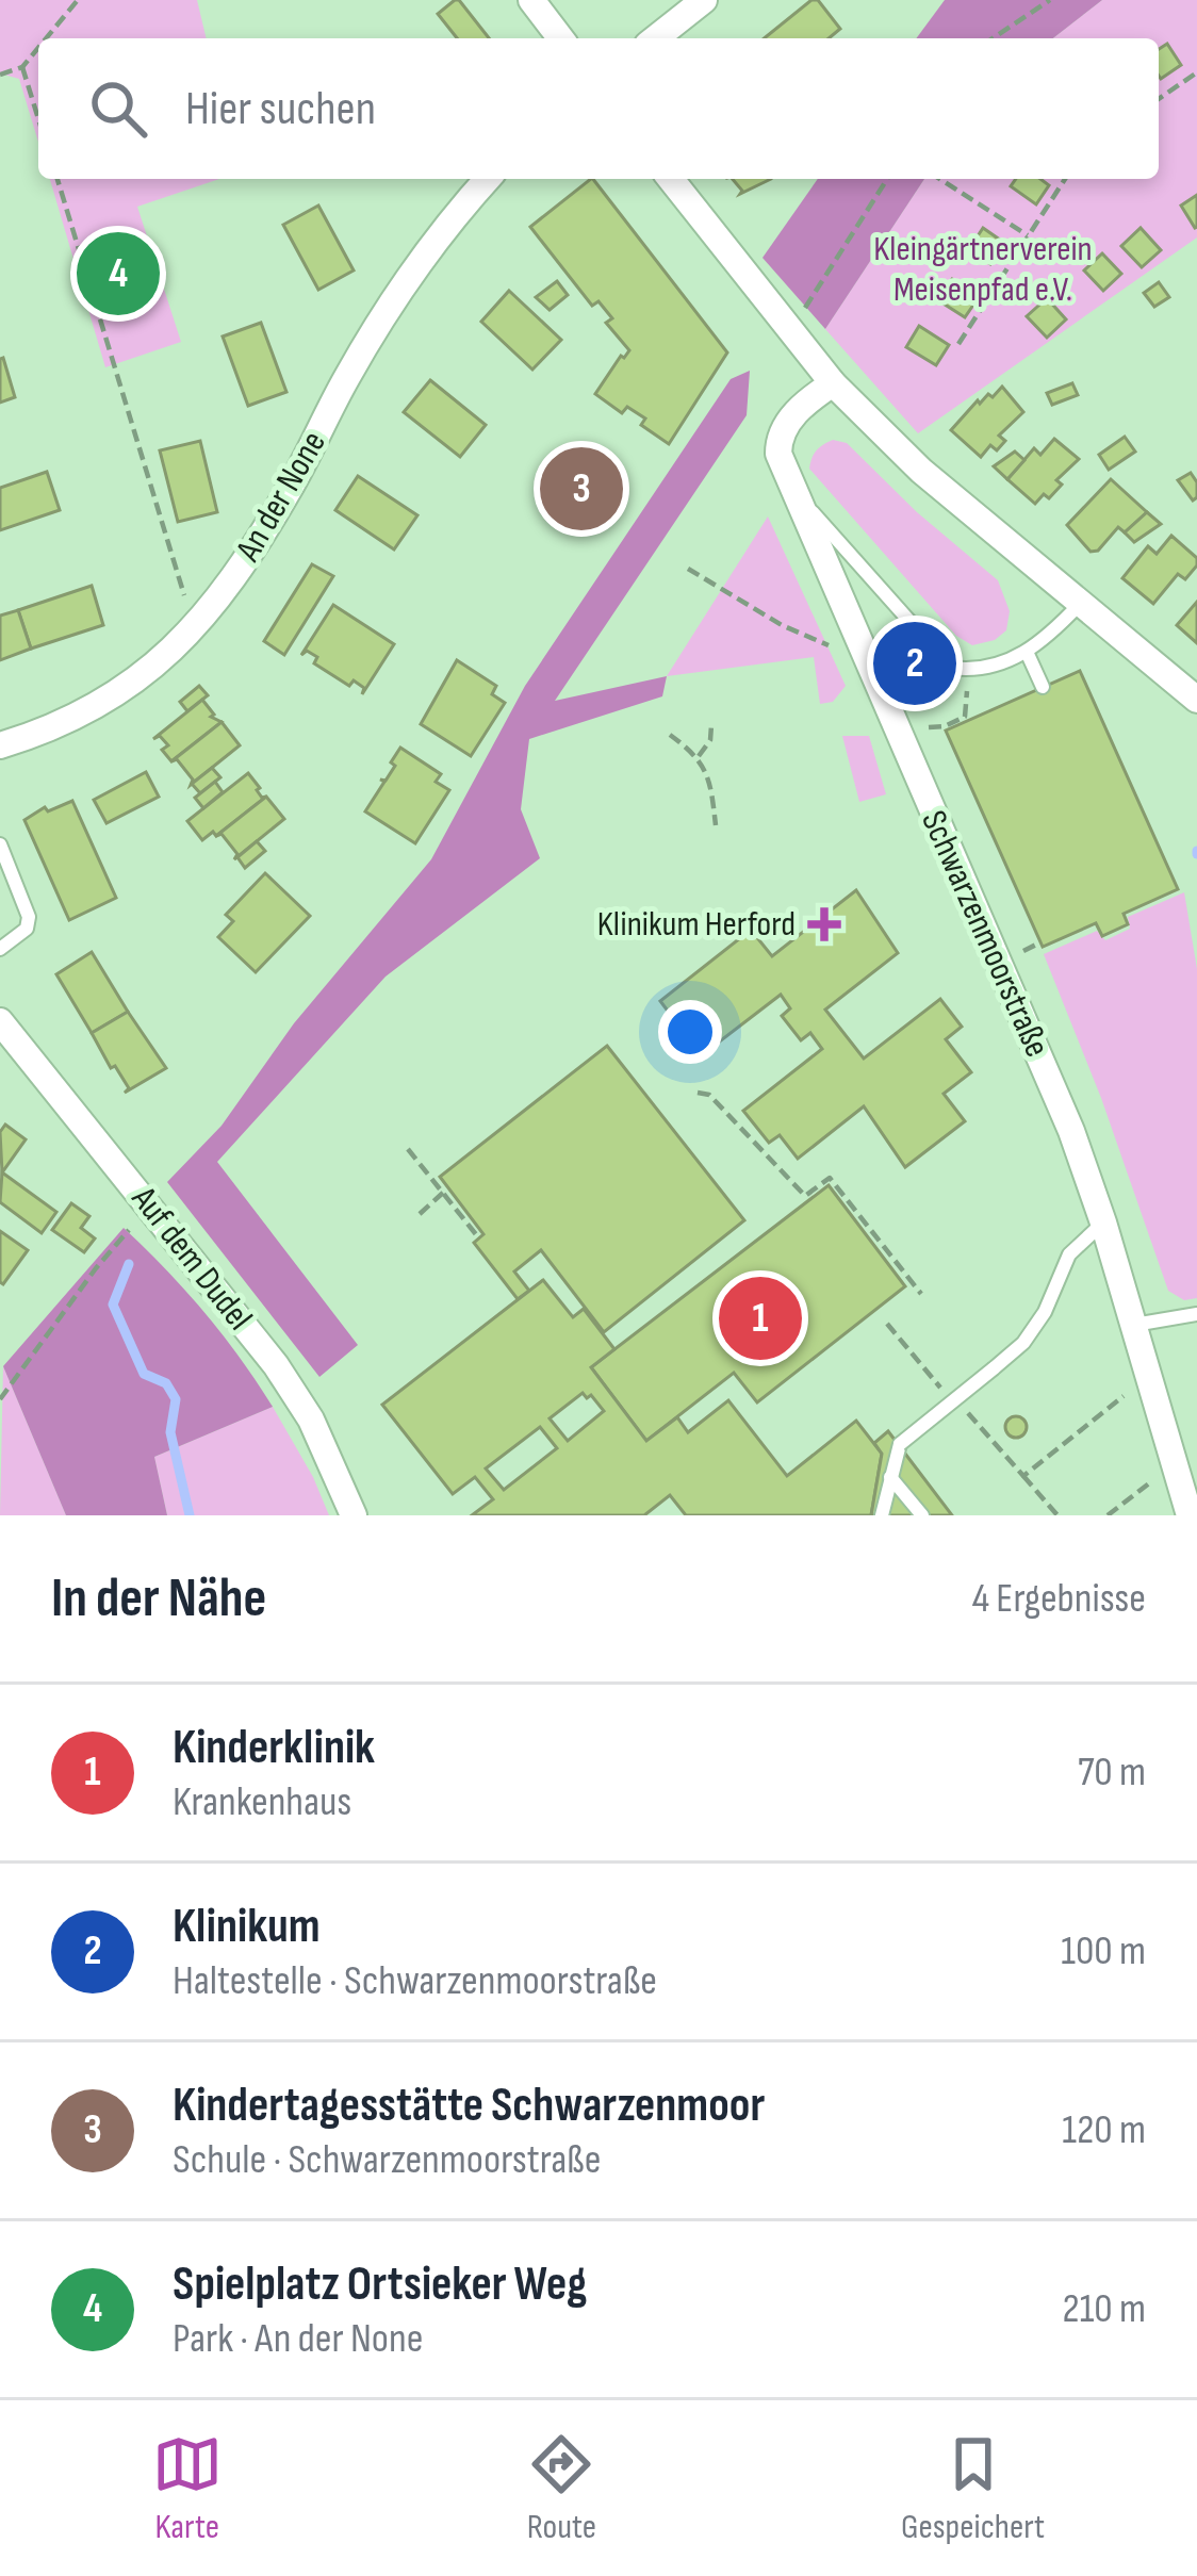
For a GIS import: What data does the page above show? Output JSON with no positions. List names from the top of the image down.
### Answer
{
  "streets": {
    "street": ["An der None", "Schwarzenmoorstraße", "Auf dem Dudel"]
  },
  "parks": ["Kleingärtnerverein Meisenpfad e.V."],
  "places": {
    "health": ["Klinikum Herford"]
  },
  "page": {
    "search": "Hier suchen",
    "pins": [
      "4",
      "3",
      "2",
      "1"
    ],
    "heading": ["In der Nähe", "4 Ergebnisse"],
    "list": [
      {
        "mark": "1",
        "name": "Kinderklinik",
        "note": "Krankenhaus",
        "value": "70 m"
      },
      {
        "mark": "2",
        "name": "Klinikum",
        "note": "Haltestelle · Schwarzenmoorstraße",
        "value": "100 m"
      },
      {
        "mark": "3",
        "name": "Kindertagesstätte Schwarzenmoor",
        "note": "Schule · Schwarzenmoorstraße",
        "value": "120 m"
      },
      {
        "mark": "4",
        "name": "Spielplatz Ortsieker Weg",
        "note": "Park · An der None",
        "value": "210 m"
      }
    ],
    "nav": ["Karte", "Route", "Gespeichert"]
  }
}
